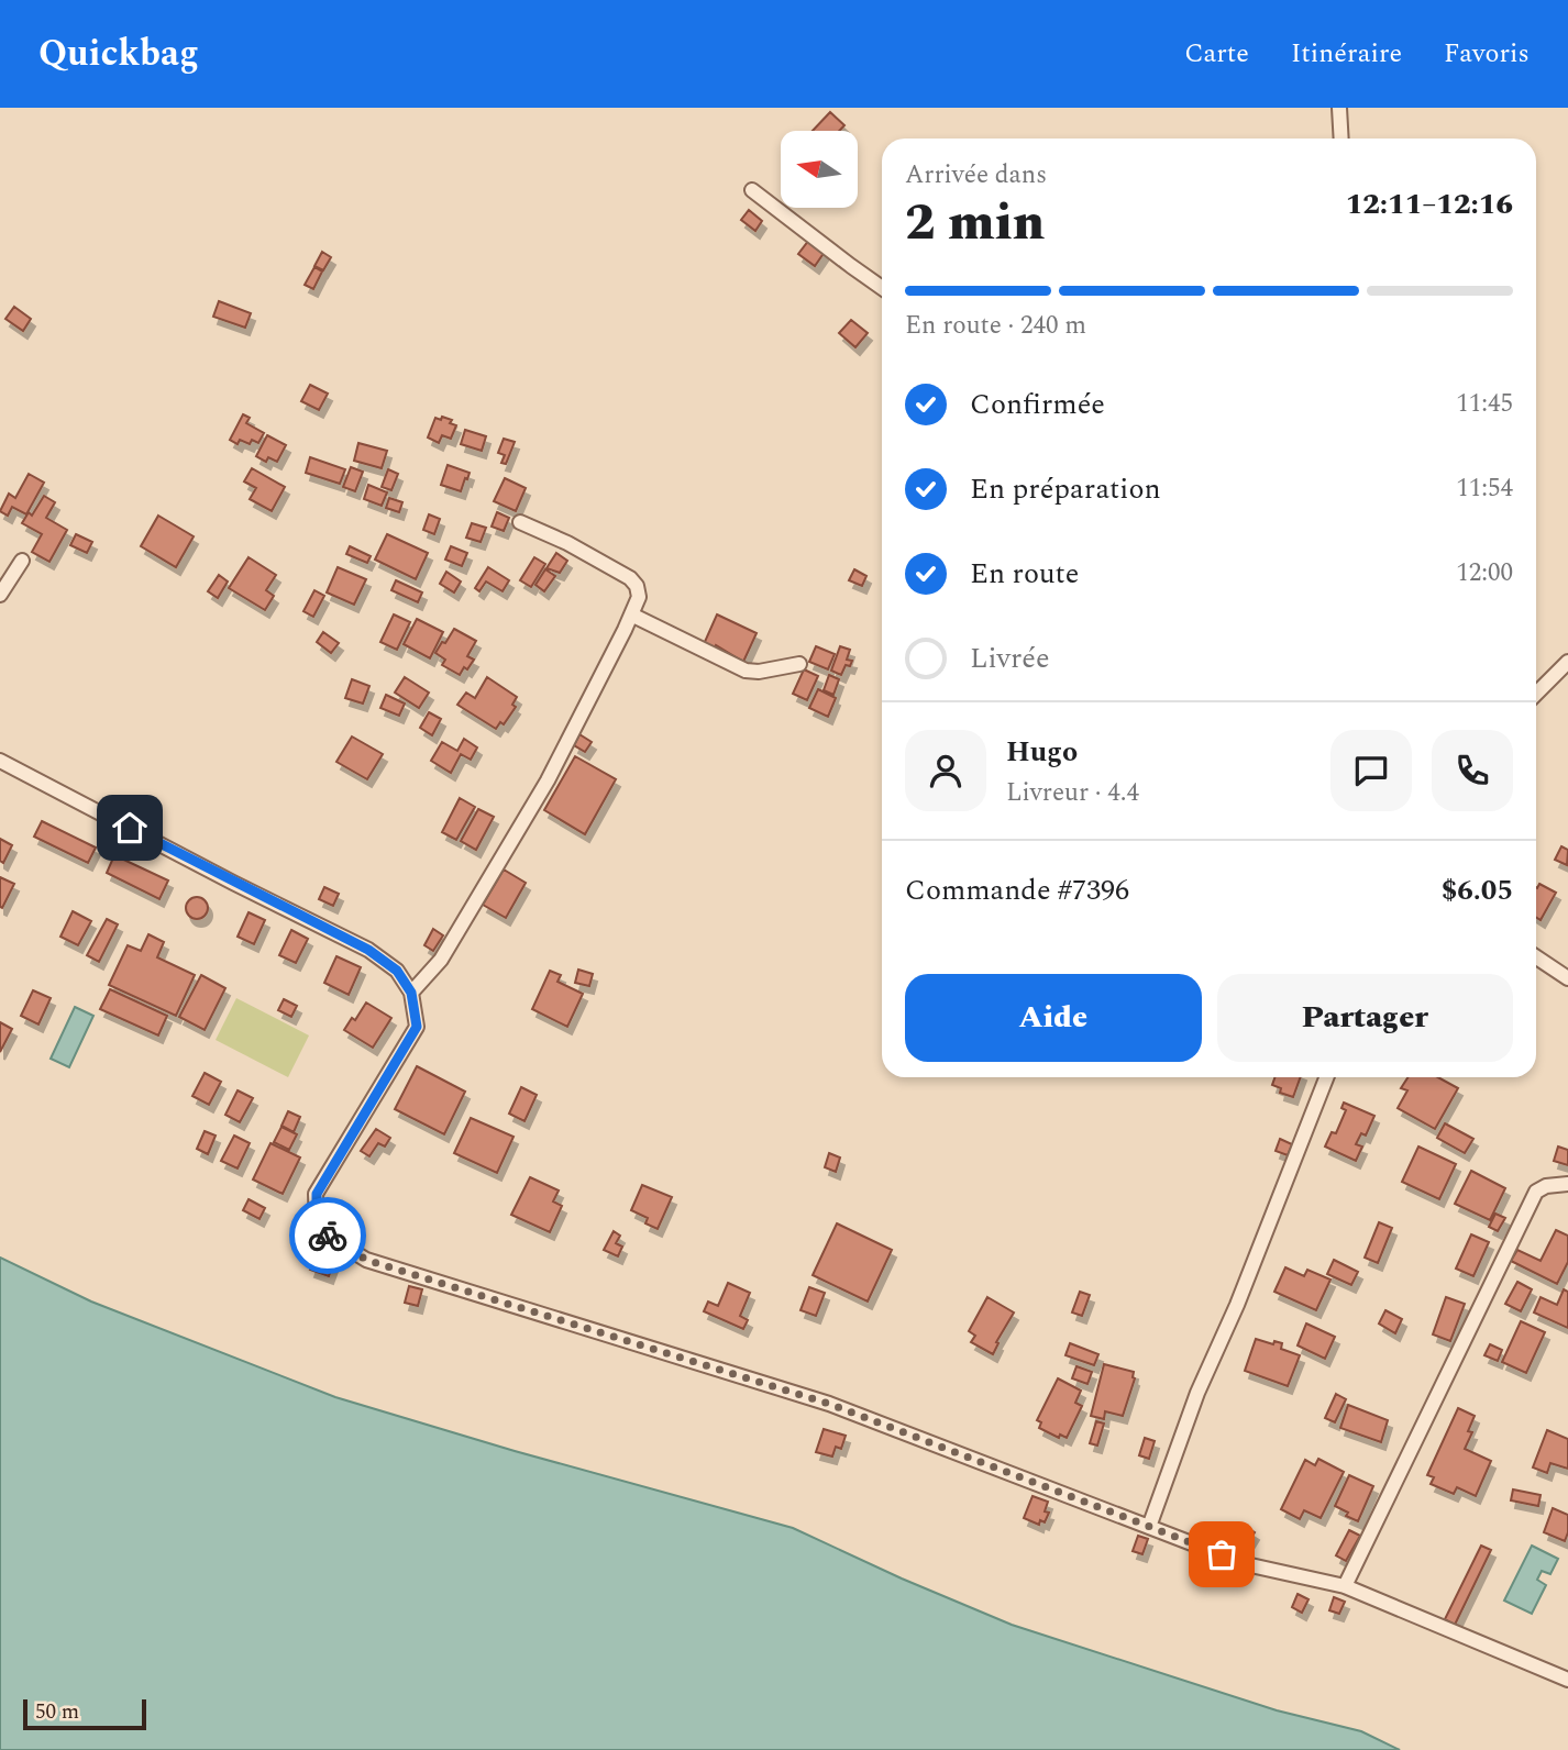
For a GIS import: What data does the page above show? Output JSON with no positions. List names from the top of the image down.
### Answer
{
  "scale_bar": "50 m",
  "north": "left",
  "page": {
    "header": "Quickbag",
    "nav": ["Carte", "Itinéraire", "Favoris"],
    "heading": ["2 min", "Arrivée dans", "12:11–12:16"],
    "panel": [
      "Hugo",
      "Livreur · 4.4",
      "Commande #7396",
      "$6.05"
    ],
    "bar": "En route · 240 m",
    "list": [
      ["Confirmée", "11:45"],
      ["En préparation", "11:54"],
      ["En route", "12:00"],
      "Livrée"
    ],
    "buttons": ["Aide", "Partager"],
    "scale": "50 m"
  }
}
